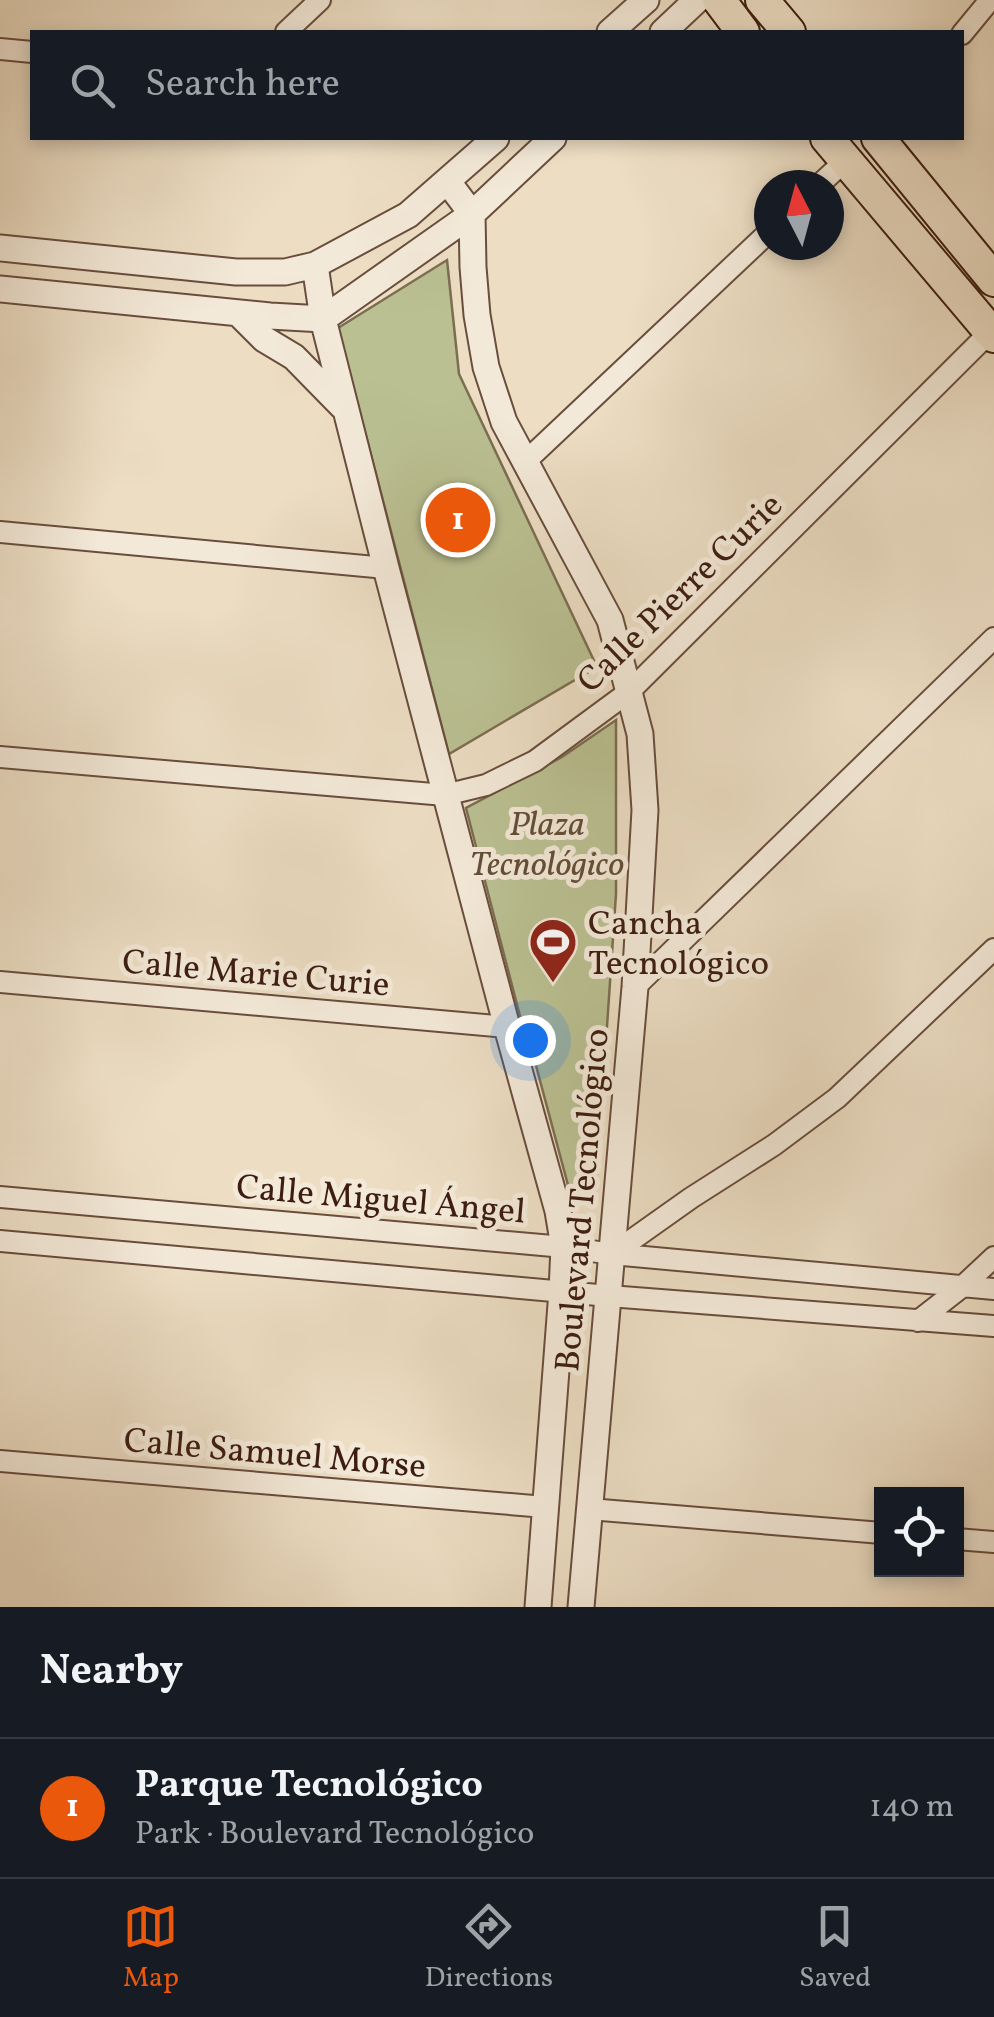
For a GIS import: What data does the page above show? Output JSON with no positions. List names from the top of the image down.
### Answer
{
  "streets": {
    "street": [
      "Calle Pierre Curie",
      "Calle Marie Curie",
      "Calle Miguel Ángel",
      "Boulevard Tecnológico",
      "Calle Samuel Morse"
    ]
  },
  "crossings": [
    ["Calle Pierre Curie", "Boulevard Tecnológico"],
    ["Calle Marie Curie", "Boulevard Tecnológico"],
    ["Calle Miguel Ángel", "Boulevard Tecnológico"],
    ["Boulevard Tecnológico", "Calle Samuel Morse"]
  ],
  "parks": ["Plaza Tecnológico"],
  "places": {
    "sports": ["Cancha Tecnológico"]
  },
  "north": "top",
  "page": {
    "search": "Search here",
    "pins": "1",
    "heading": "Nearby",
    "list": [
      {
        "mark": "1",
        "name": "Parque Tecnológico",
        "note": "Park · Boulevard Tecnológico",
        "value": "140 m"
      }
    ],
    "nav": ["Map", "Directions", "Saved"]
  }
}
